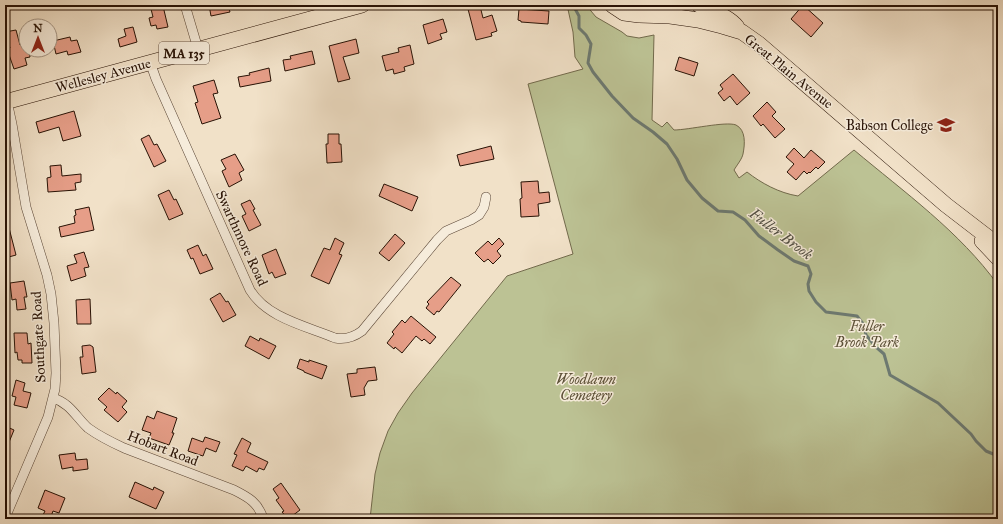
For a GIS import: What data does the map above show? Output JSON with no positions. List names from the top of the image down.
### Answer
{
  "streets": {
    "main road": ["MA 135", "Great Plain Avenue", "Wellesley Avenue"],
    "street": ["Swarthmore Road", "Southgate Road", "Hobart Road"]
  },
  "crossings": [
    ["Wellesley Avenue", "Swarthmore Road"],
    ["Wellesley Avenue", "Southgate Road"],
    ["Southgate Road", "Hobart Road"]
  ],
  "water": ["Fuller Brook"],
  "parks": ["Fuller Brook Park", "Woodlawn Cemetery"],
  "places": {
    "school or university": ["Babson College"]
  },
  "north": "top"
}
